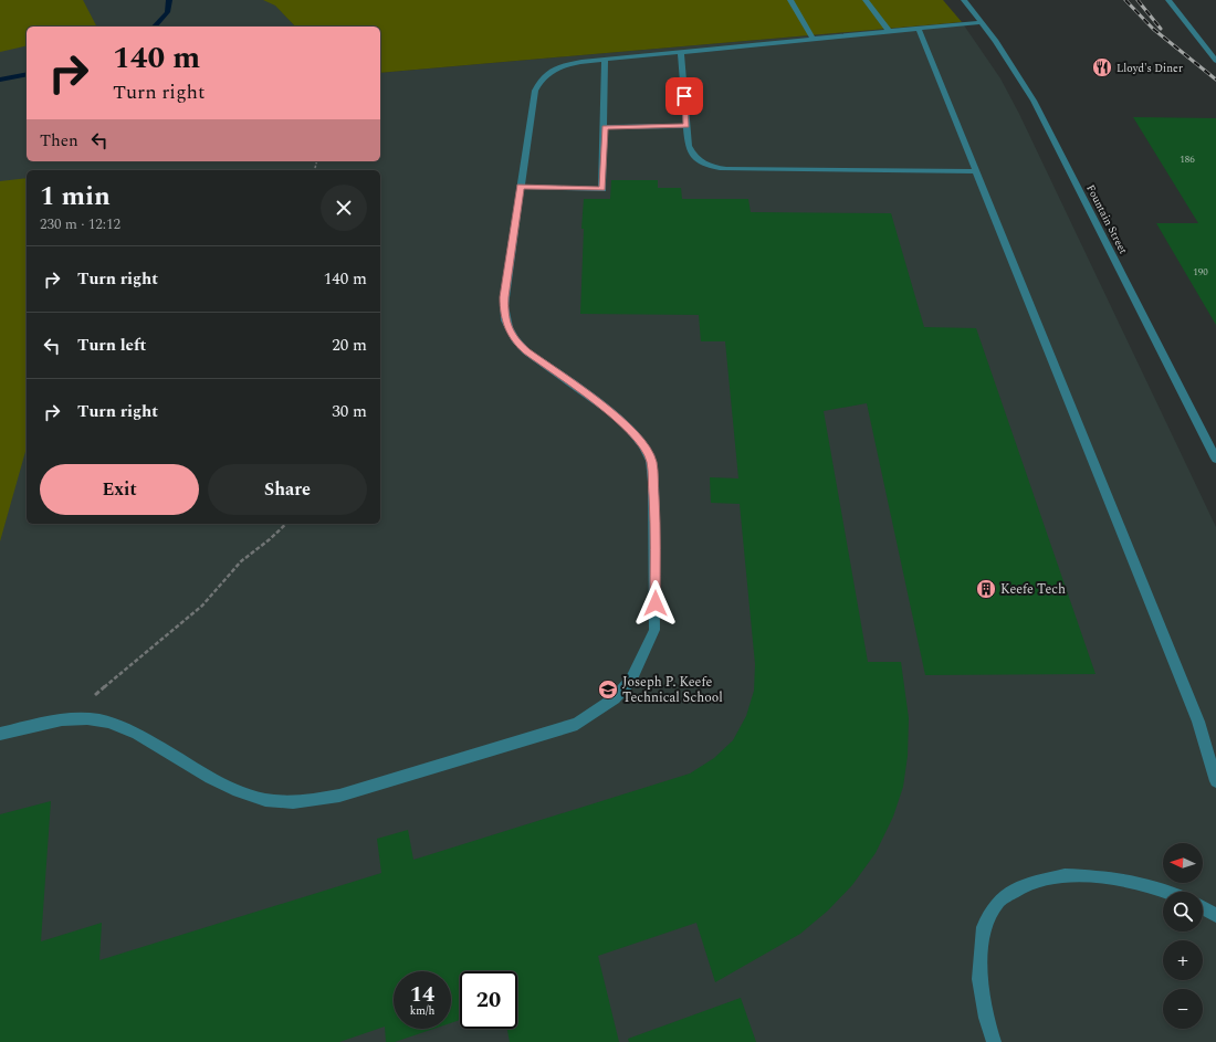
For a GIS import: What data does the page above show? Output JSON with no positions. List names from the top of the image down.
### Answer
{
  "streets": {
    "street": ["Fountain Street"]
  },
  "places": {
    "restaurant": ["Lloyd's Diner"],
    "building": ["Keefe Tech"],
    "school or university": ["Joseph P. Keefe Technical School"]
  },
  "house_numbers": ["186", "190"],
  "north": "left",
  "page": {
    "turn": ["140 m", "Turn right"],
    "then": "Then",
    "heading": ["1 min", "230 m · 12:12"],
    "list": [
      {
        "name": "Turn right",
        "value": "140 m"
      },
      {
        "name": "Turn left",
        "value": "20 m"
      },
      {
        "name": "Turn right",
        "value": "30 m"
      }
    ],
    "buttons": ["Exit", "Share"],
    "map_buttons": ["+", "−"],
    "speed": "14 km/h",
    "limit": "20"
  }
}
